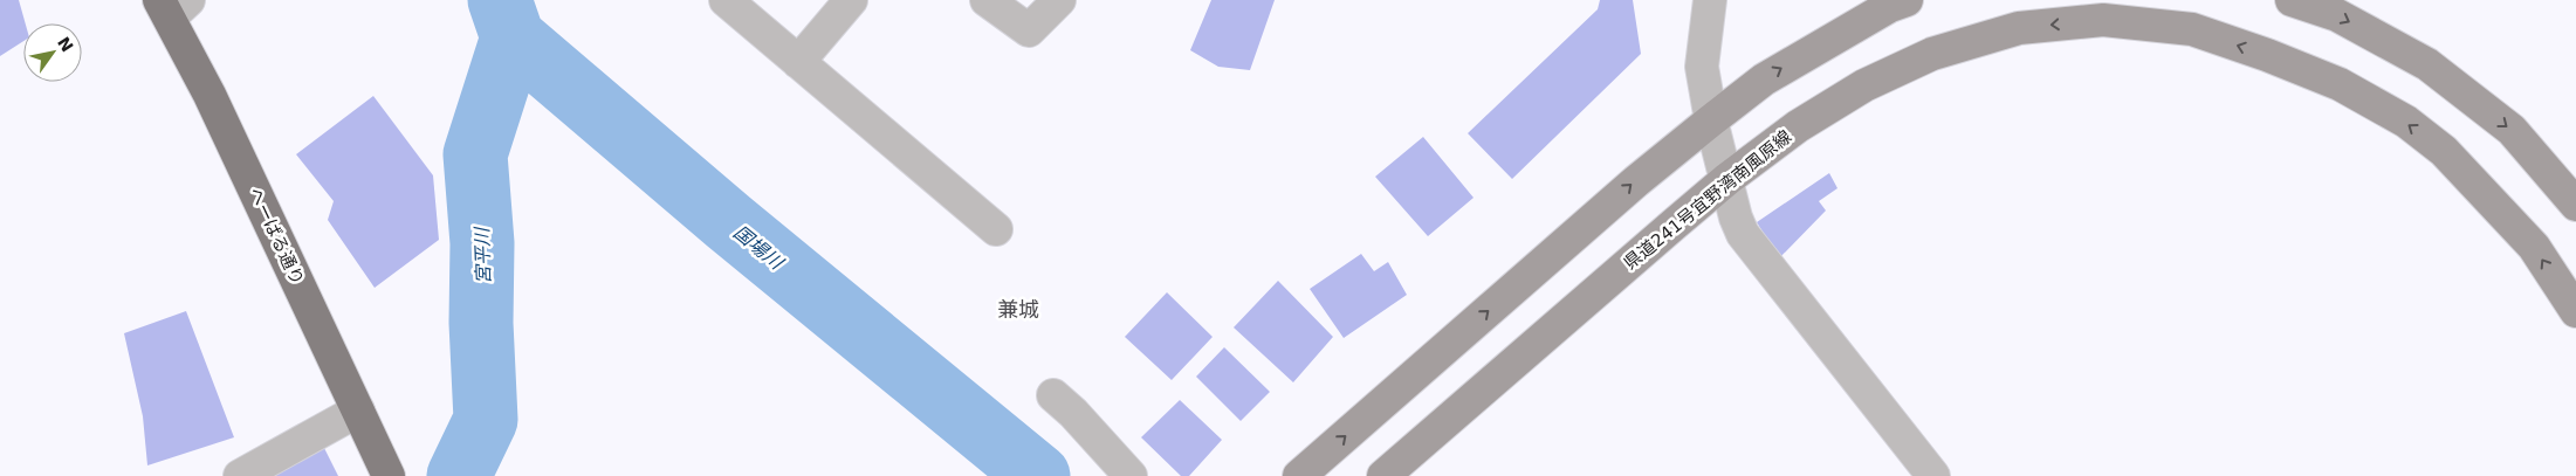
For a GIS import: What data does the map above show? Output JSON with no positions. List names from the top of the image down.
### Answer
{
  "streets": {
    "highway": ["へーばる通り"],
    "main road": ["県道241号宜野湾南風原線"]
  },
  "one_way": ["県道241号宜野湾南風原線"],
  "districts": ["兼城"],
  "water": ["国場川", "宮平川"],
  "north": "top right"
}
